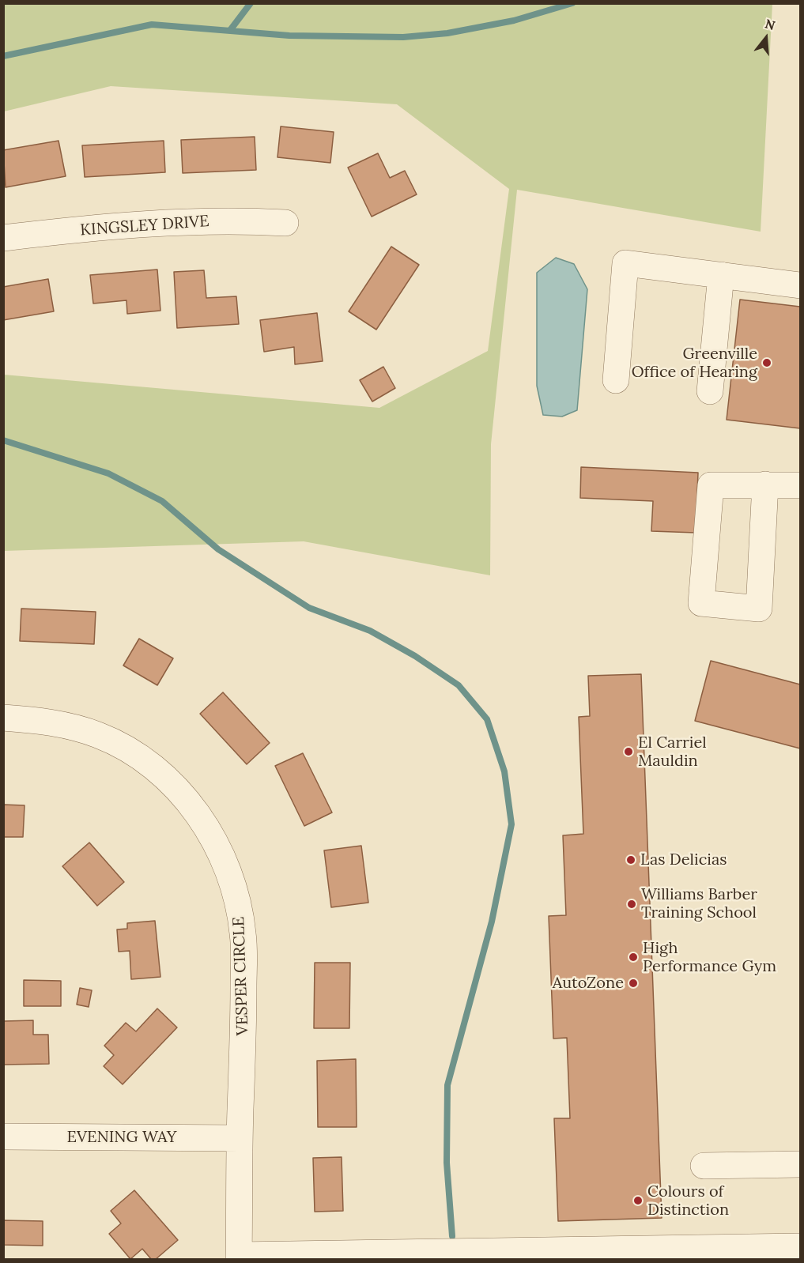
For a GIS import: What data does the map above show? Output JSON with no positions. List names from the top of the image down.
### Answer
{
  "streets": {
    "street": ["KINGSLEY DRIVE", "VESPER CIRCLE", "EVENING WAY"]
  },
  "crossings": [
    ["VESPER CIRCLE", "EVENING WAY"]
  ],
  "places": [
    "Greenville Office of Hearing",
    "El Carriel Mauldin",
    "Las Delicias",
    "Williams Barber Training School",
    "High Performance Gym",
    "AutoZone",
    "Colours of Distinction"
  ],
  "north": "top"
}
